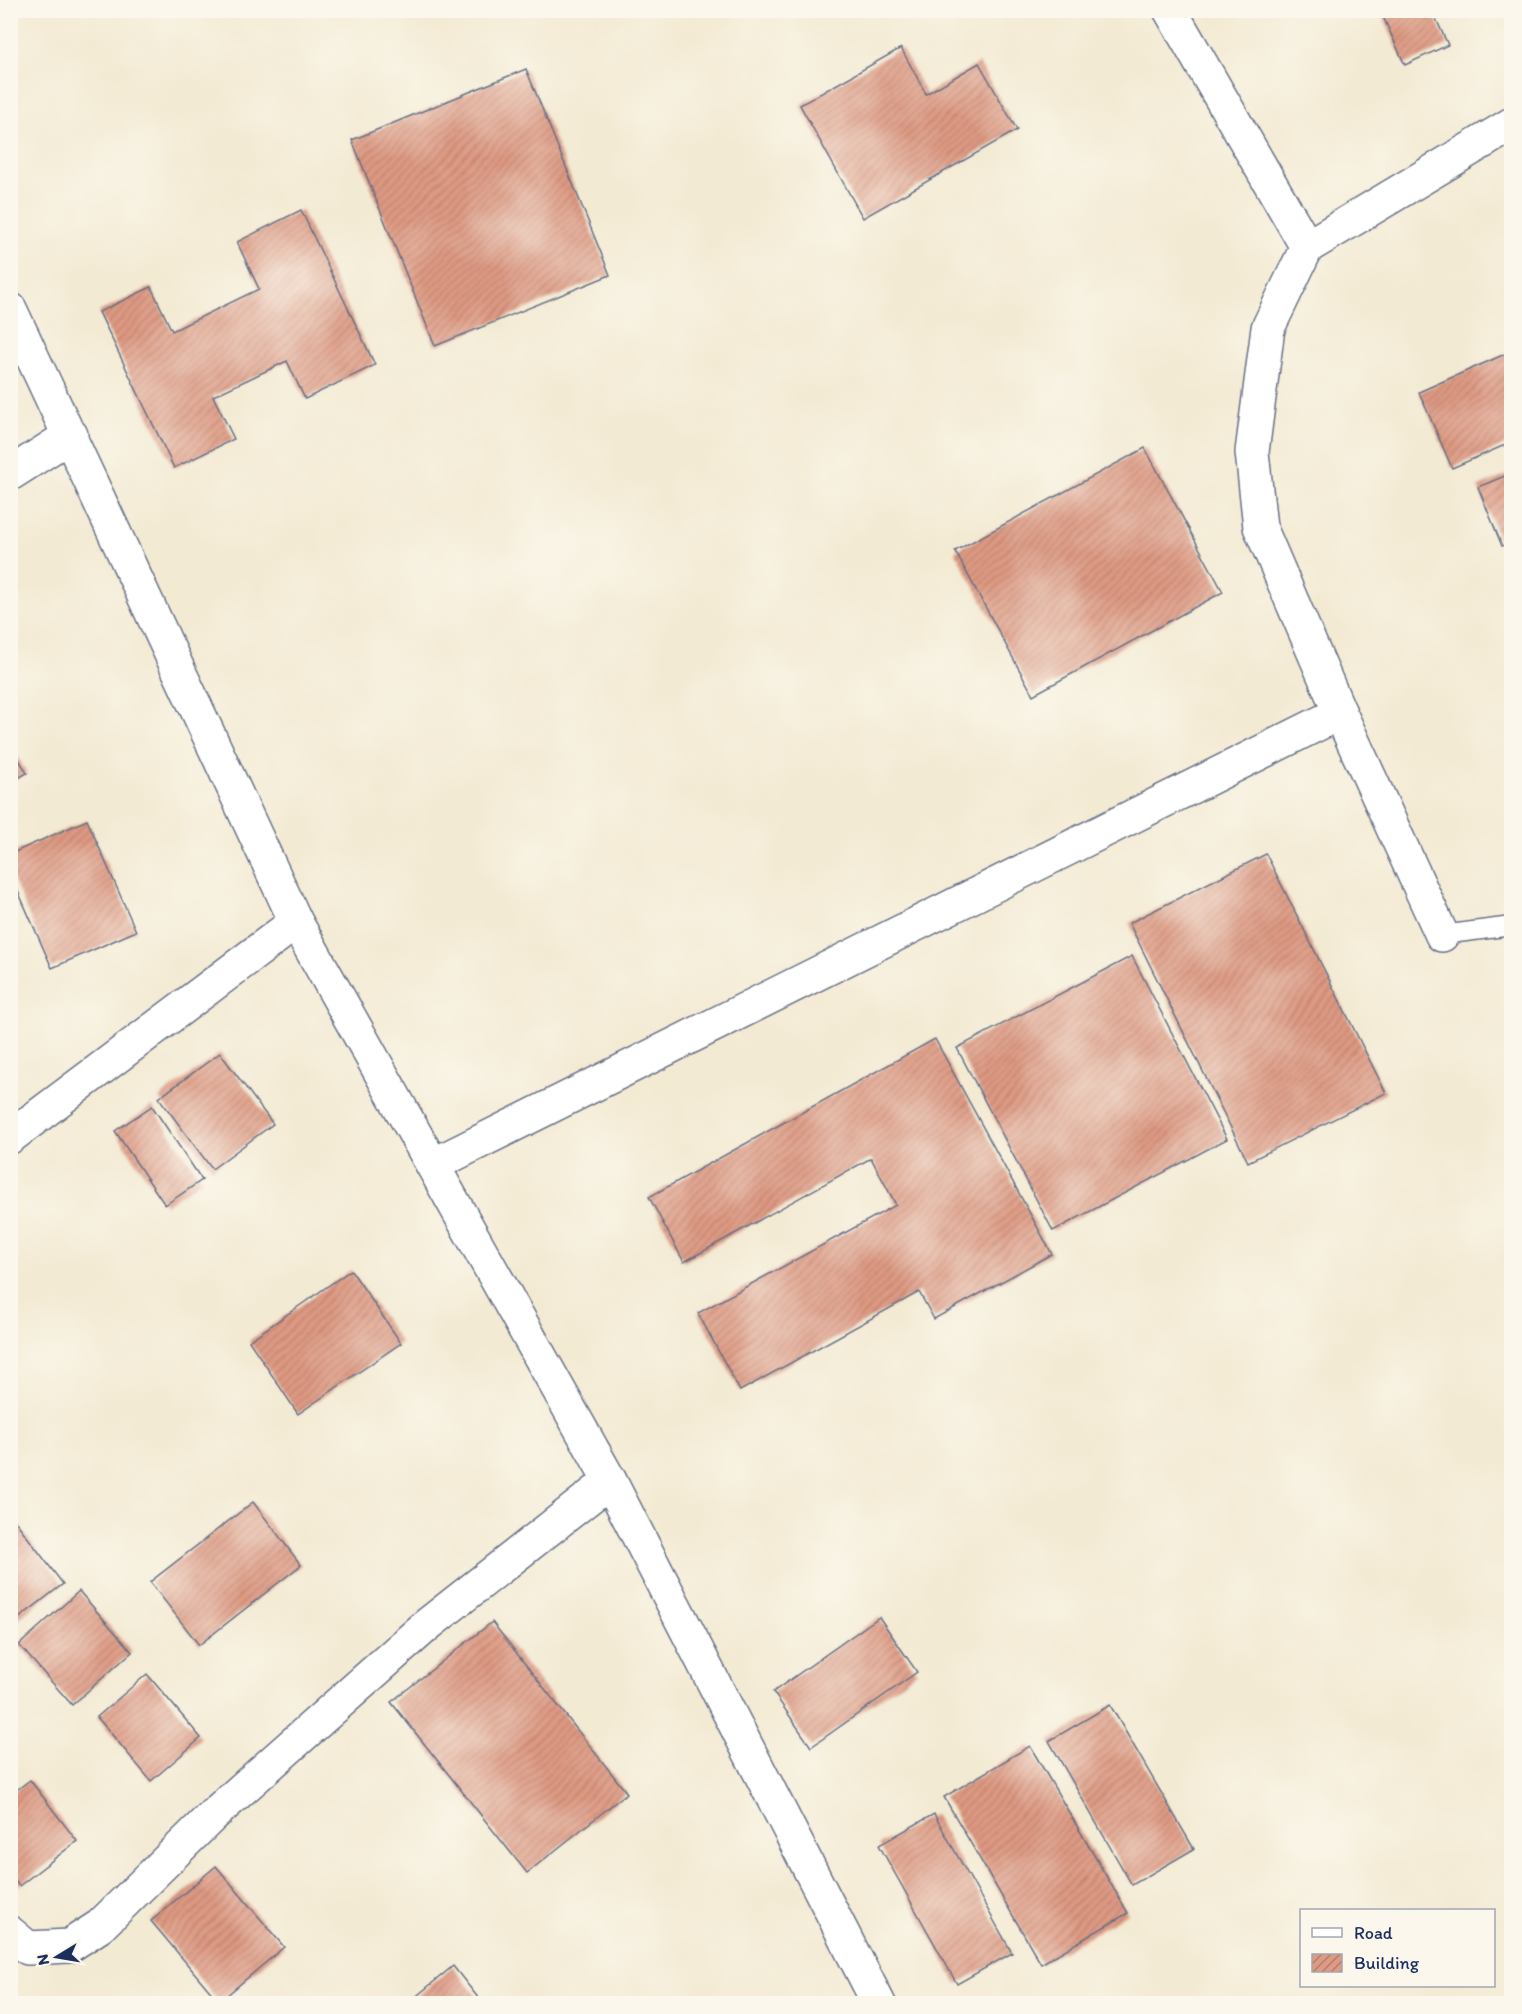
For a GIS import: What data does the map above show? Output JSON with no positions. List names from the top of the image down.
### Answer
{
  "legend": ["Road", "Building"],
  "north": "left"
}
